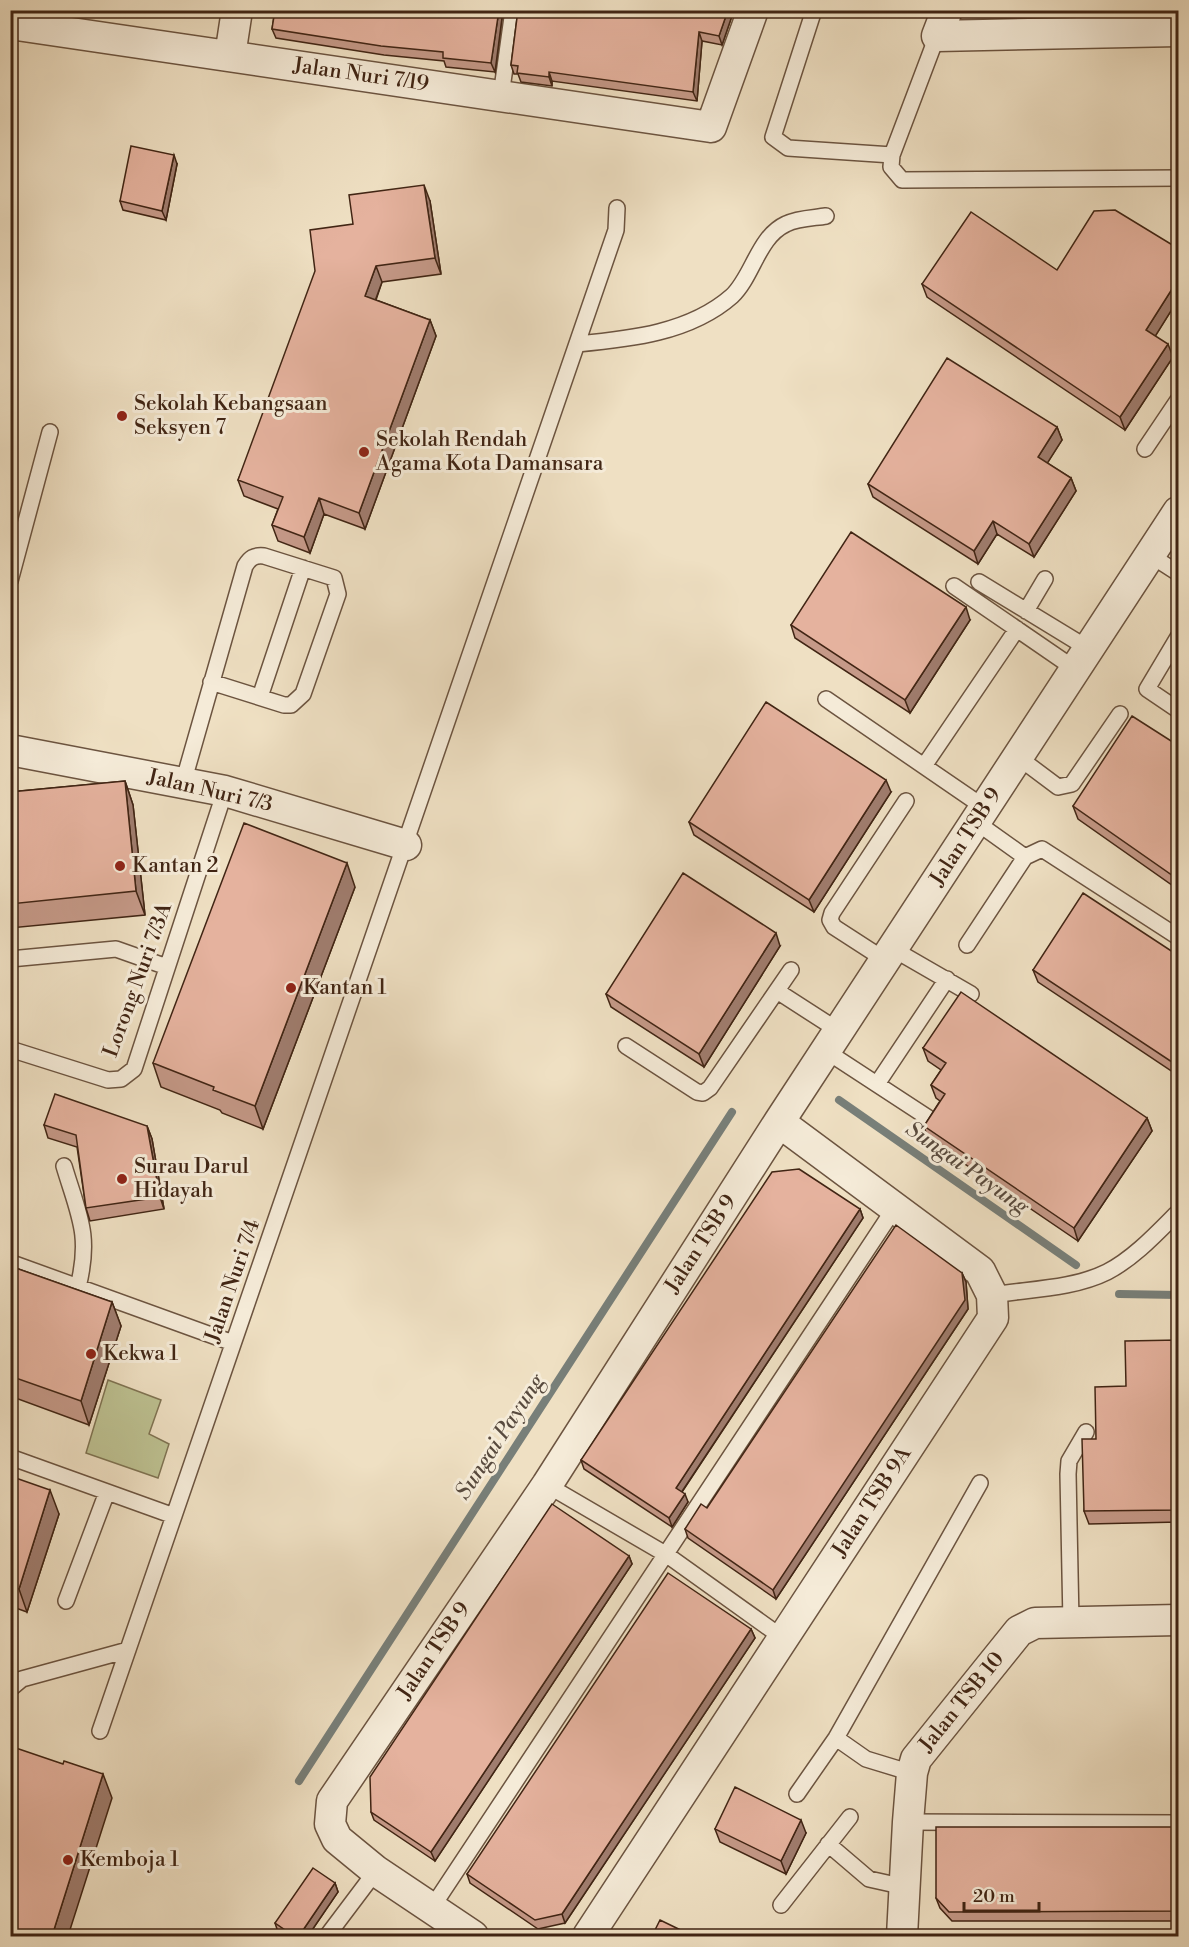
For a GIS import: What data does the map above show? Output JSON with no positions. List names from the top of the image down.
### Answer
{
  "streets": {
    "street": [
      "Jalan Nuri 7/19",
      "Jalan Nuri 7/3",
      "Jalan TSB 9",
      "Jalan TSB 9A",
      "Jalan TSB 10"
    ],
    "lane": ["Lorong Nuri 7/3A", "Jalan Nuri 7/4"]
  },
  "crossings": [
    ["Jalan Nuri 7/3", "Lorong Nuri 7/3A"],
    ["Jalan Nuri 7/3", "Jalan Nuri 7/4"]
  ],
  "water": ["Sungai Payung"],
  "places": [
    "Sekolah Kebangsaan Seksyen 7",
    "Sekolah Rendah Agama Kota Damansara",
    "Kantan 2",
    "Kantan 1",
    "Surau Darul Hidayah",
    "Kekwa 1",
    "Kemboja 1"
  ],
  "scale_bar": "20 m"
}
